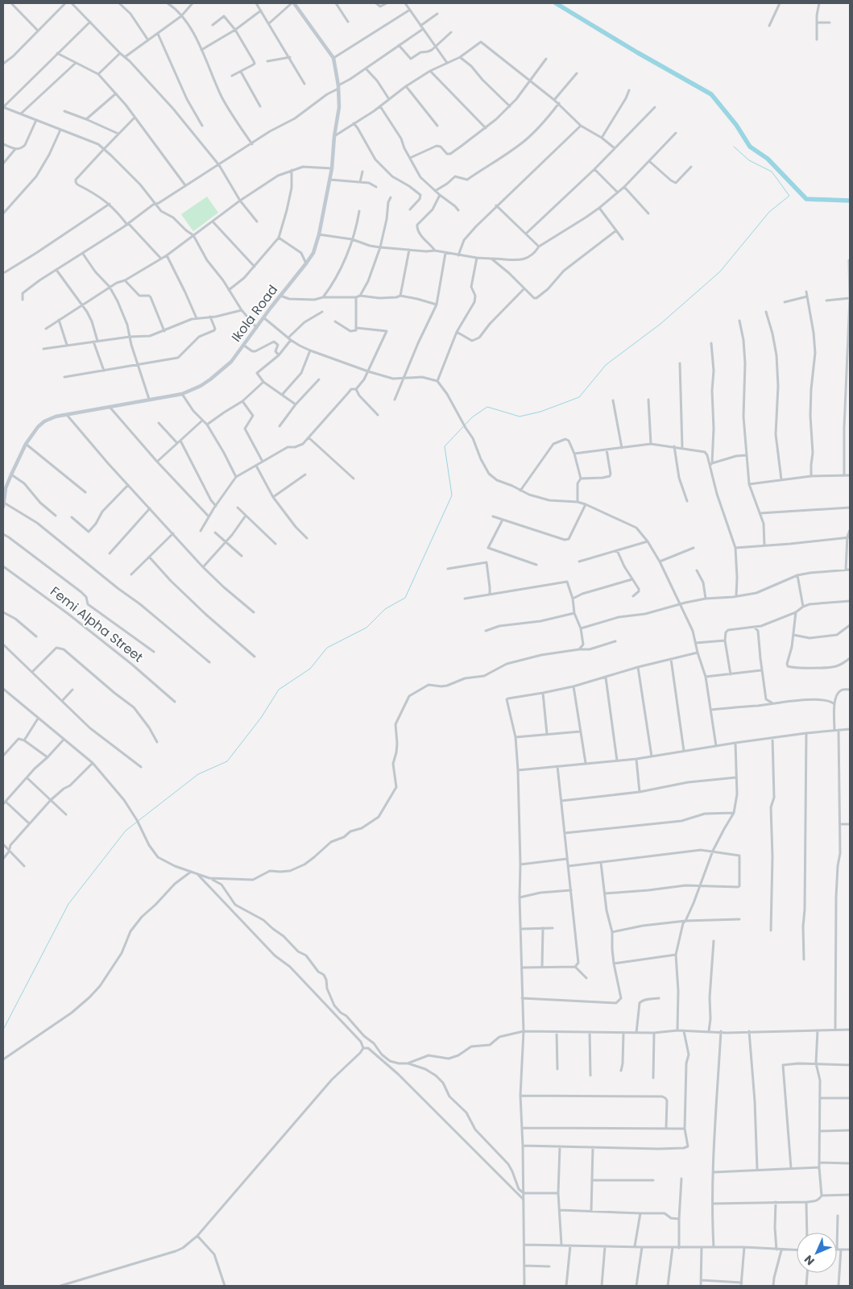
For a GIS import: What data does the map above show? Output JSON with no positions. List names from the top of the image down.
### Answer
{
  "streets": {
    "street": ["Ikola Road", "Femi Alpha Street"]
  },
  "north": "bottom left"
}
